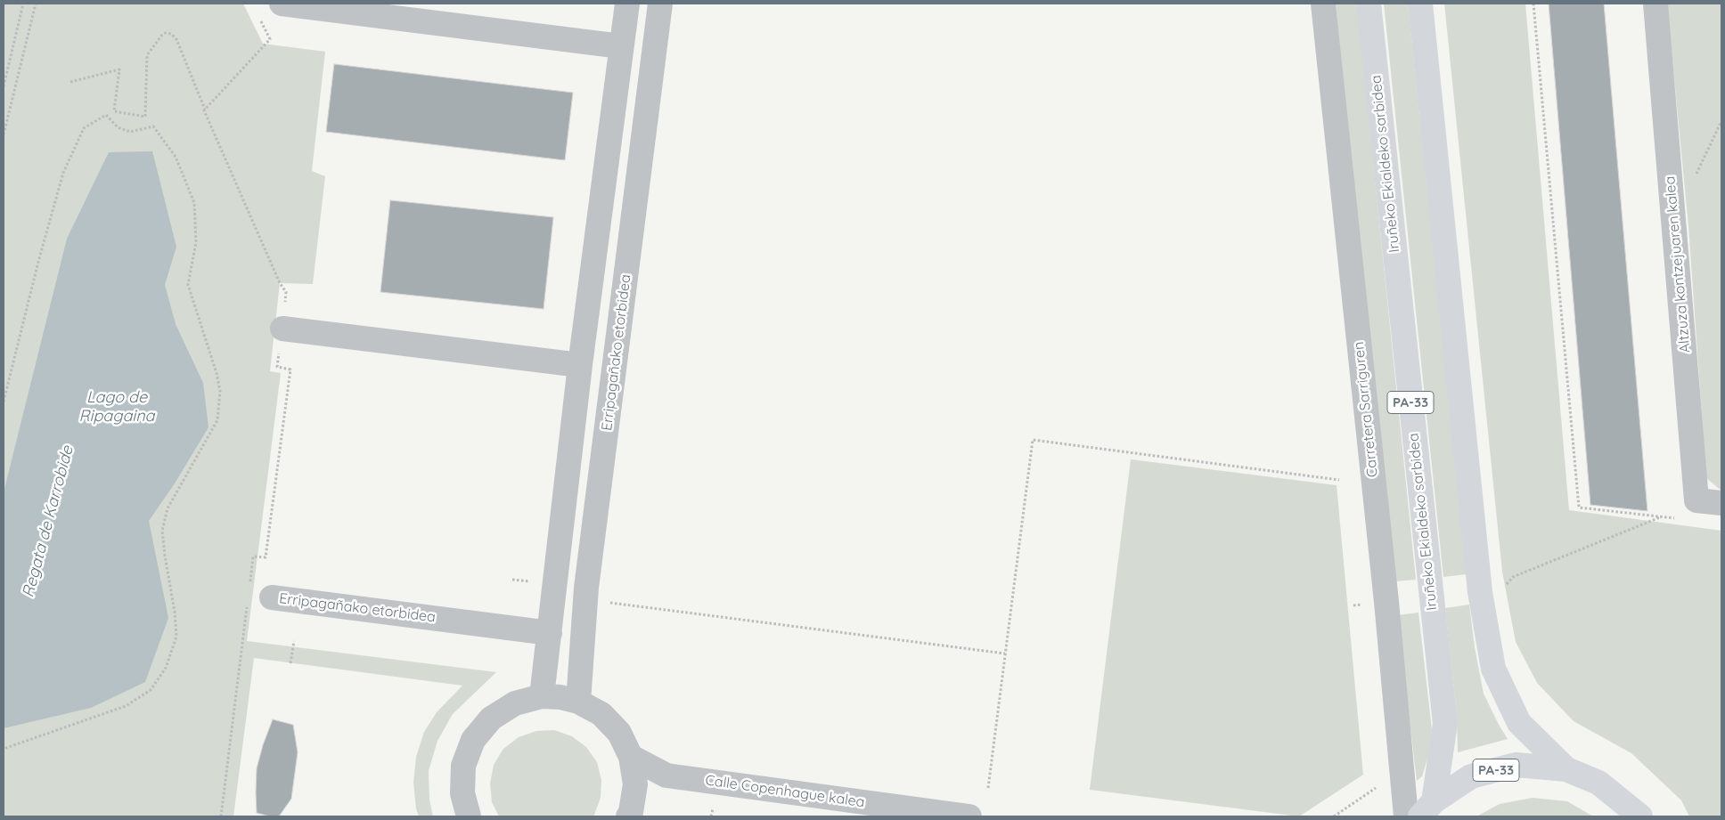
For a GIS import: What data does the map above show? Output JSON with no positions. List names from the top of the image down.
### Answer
{
  "streets": {
    "highway": ["Iruñeko Ekialdeko sarbidea", "PA-33"],
    "street": [
      "Altzuza kontzejuaren kalea",
      "Erripagañako etorbidea",
      "Carretera Sarriguren",
      "Calle Copenhague kalea"
    ]
  },
  "crossings": [
    ["Iruñeko Ekialdeko sarbidea", "PA-33"]
  ],
  "water": ["Lago de Ripagaina", "Regata de Karrobide"]
}
